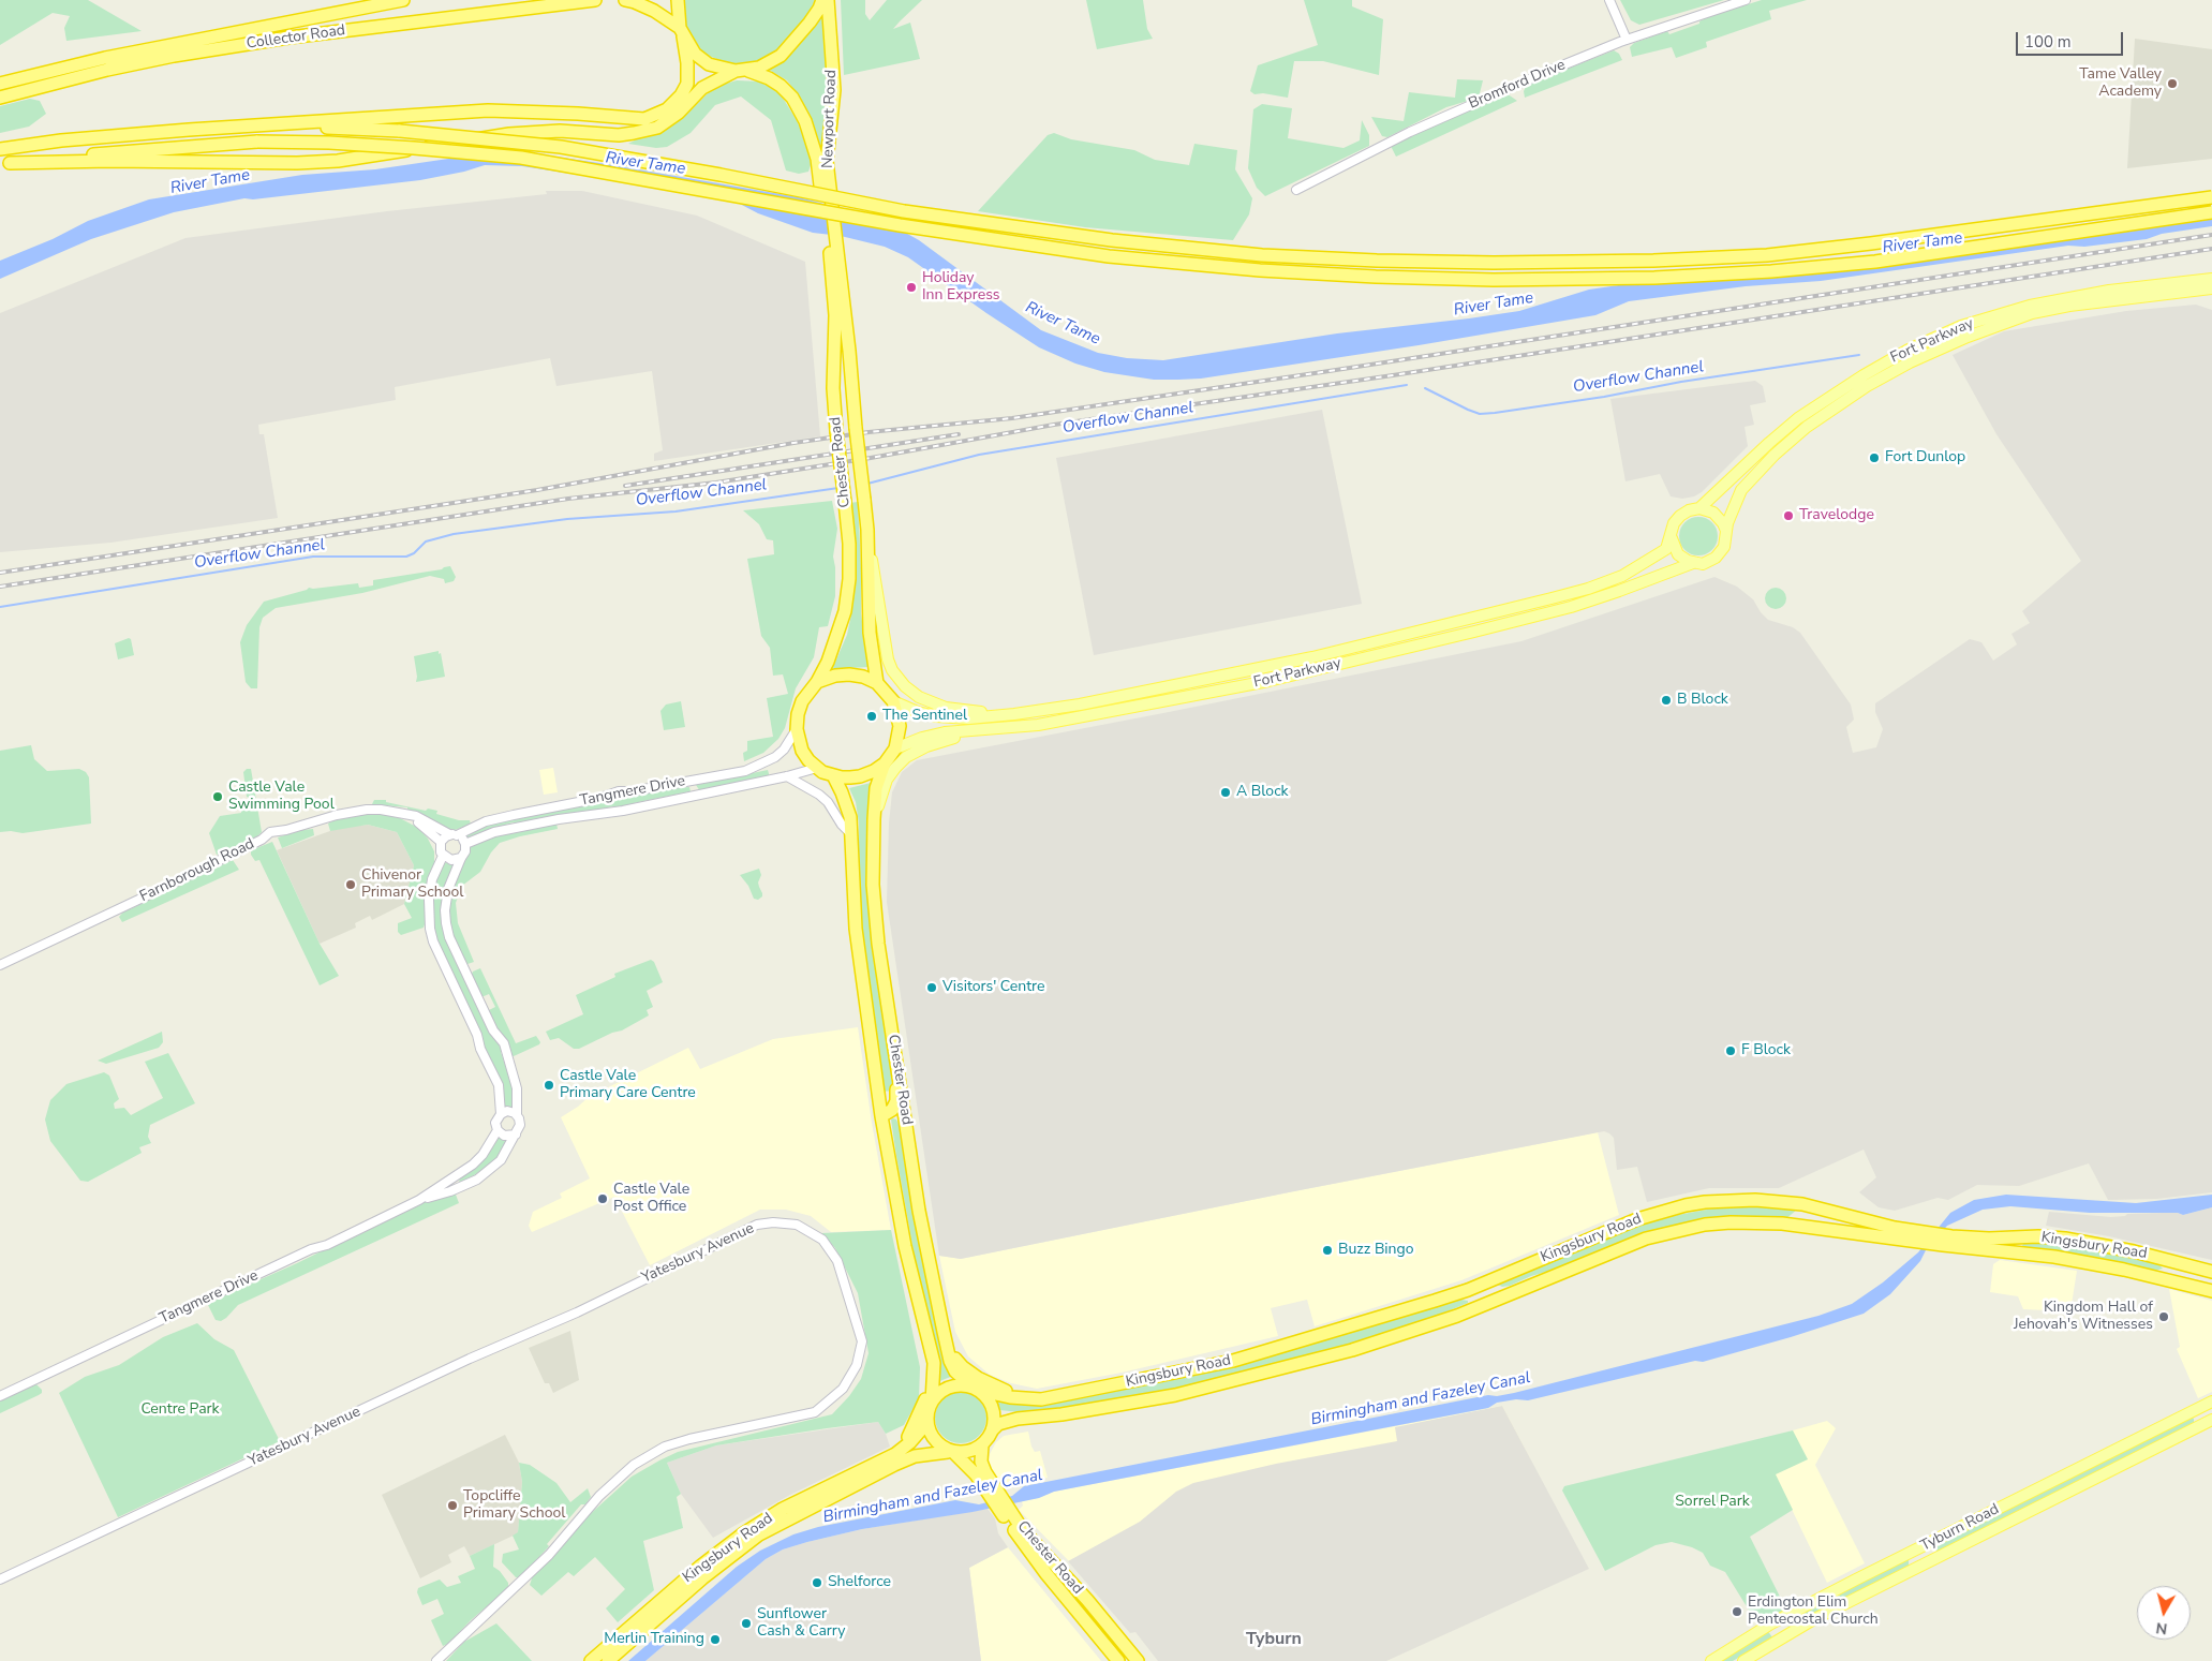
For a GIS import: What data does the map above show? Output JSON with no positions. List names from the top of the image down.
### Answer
{
  "streets": {
    "highway": [
      "Collector Road",
      "Newport Road",
      "Chester Road",
      "Kingsbury Road"
    ],
    "main road": ["Fort Parkway", "Tyburn Road"],
    "street": [
      "Bromford Drive",
      "Tangmere Drive",
      "Farnborough Road",
      "Yatesbury Avenue"
    ]
  },
  "crossings": [
    ["Newport Road", "Chester Road"],
    ["Fort Parkway", "Chester Road"],
    ["Fort Parkway", "Tangmere Drive"],
    ["Chester Road", "Tangmere Drive"],
    ["Chester Road", "Kingsbury Road"],
    ["Tangmere Drive", "Farnborough Road"]
  ],
  "districts": ["Tyburn"],
  "water": ["River Tame", "Overflow Channel", "Birmingham and Fazeley Canal"],
  "parks": ["Centre Park", "Sorrel Park"],
  "places": [
    "Tame Valley Academy",
    "Holiday Inn Express",
    "Fort Dunlop",
    "Travelodge",
    "B Block",
    "The Sentinel",
    "A Block",
    "Castle Vale Swimming Pool",
    "Chivenor Primary School",
    "Visitors' Centre",
    "F Block",
    "Castle Vale Primary Care Centre",
    "Castle Vale Post Office",
    "Buzz Bingo",
    "Kingdom Hall of Jehovah's Witnesses",
    "Topcliffe Primary School",
    "Shelforce",
    "Erdington Elim Pentecostal Church",
    "Sunflower Cash & Carry",
    "Merlin Training"
  ],
  "scale_bar": "100 m",
  "north": "bottom"
}
